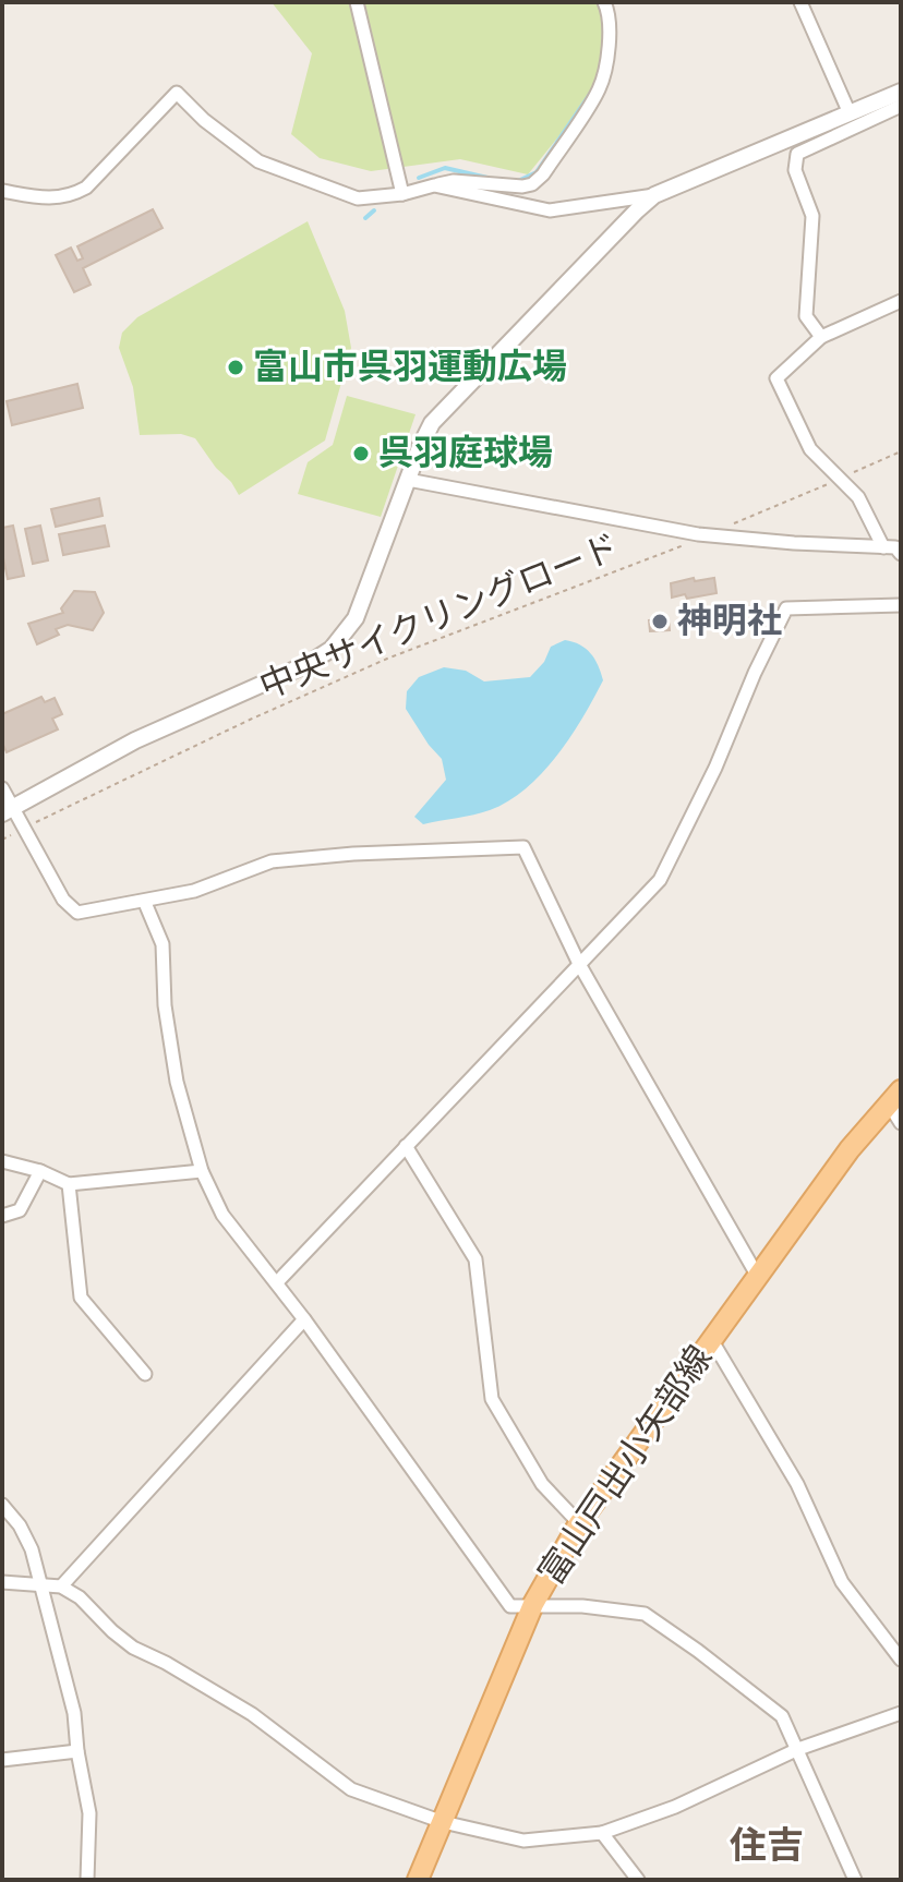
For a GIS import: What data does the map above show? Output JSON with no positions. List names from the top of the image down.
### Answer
{
  "streets": {
    "main road": ["富山戸出小矢部線"],
    "path": ["中央サイクリングロード"]
  },
  "districts": ["住吉"],
  "places": ["富山市呉羽運動広場", "呉羽庭球場", "神明社"]
}
